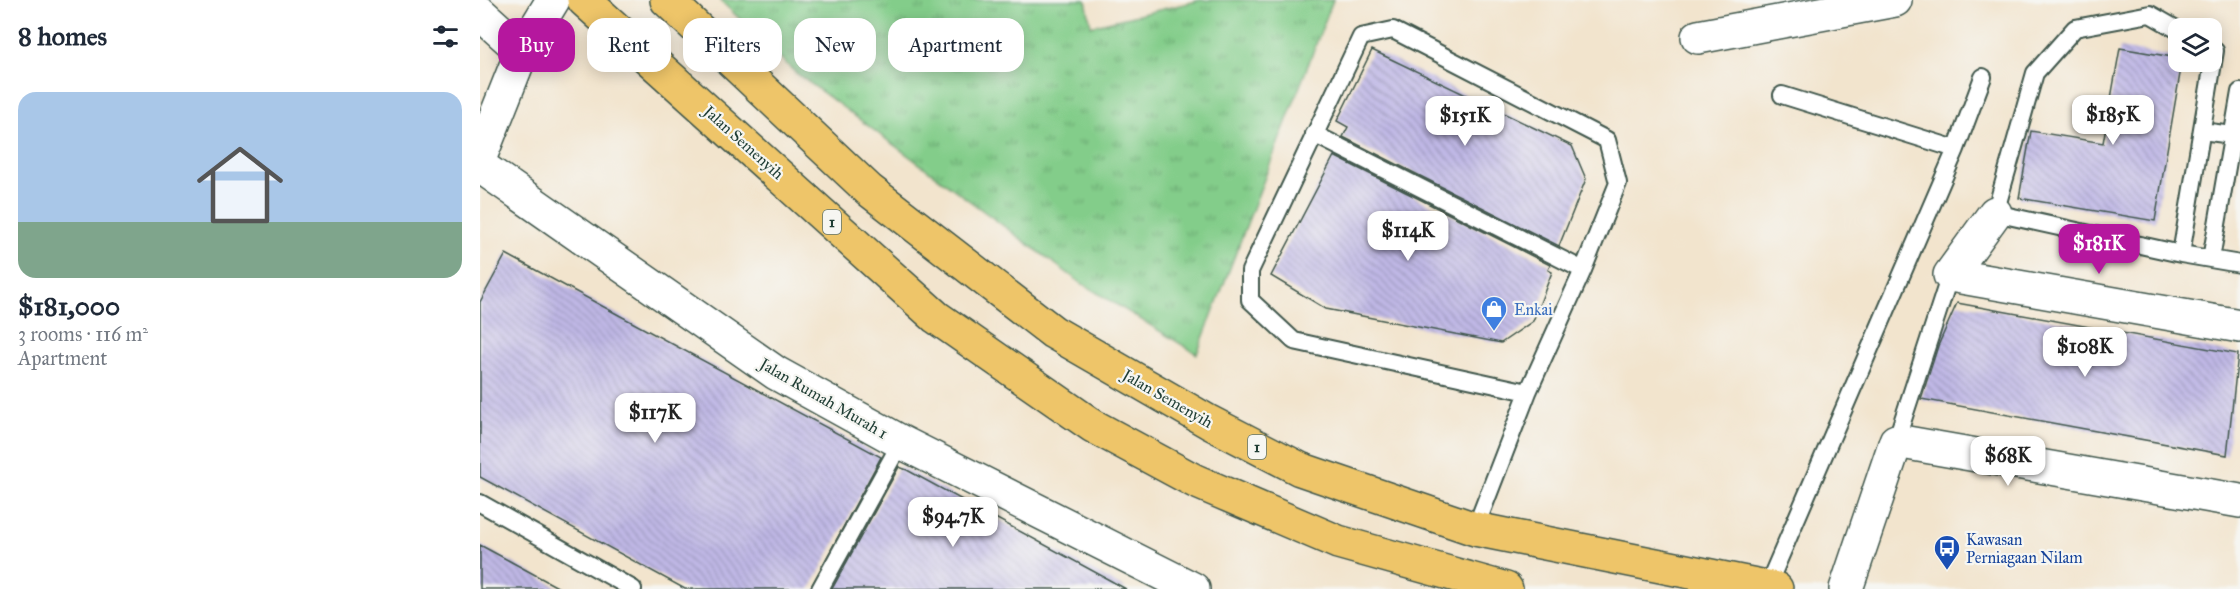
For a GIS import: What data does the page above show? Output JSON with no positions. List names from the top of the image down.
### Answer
{
  "streets": {
    "main road": ["Jalan Semenyih", "1"],
    "street": ["Jalan Rumah Murah 1"]
  },
  "places": {
    "shop": ["Enkai"],
    "bus stop": ["Kawasan Perniagaan Nilam"]
  },
  "page": {
    "heading": "8 homes",
    "chip": [
      "Buy",
      "Rent",
      "Filters",
      "New",
      "Apartment"
    ],
    "list": [
      {
        "name": "$181,000",
        "note": "3 rooms · 116 m² · Apartment"
      }
    ],
    "price": [
      "$185K",
      "$151K",
      "$114K",
      "$181K",
      "$108K",
      "$117K",
      "$68K",
      "$94.7K"
    ]
  }
}
